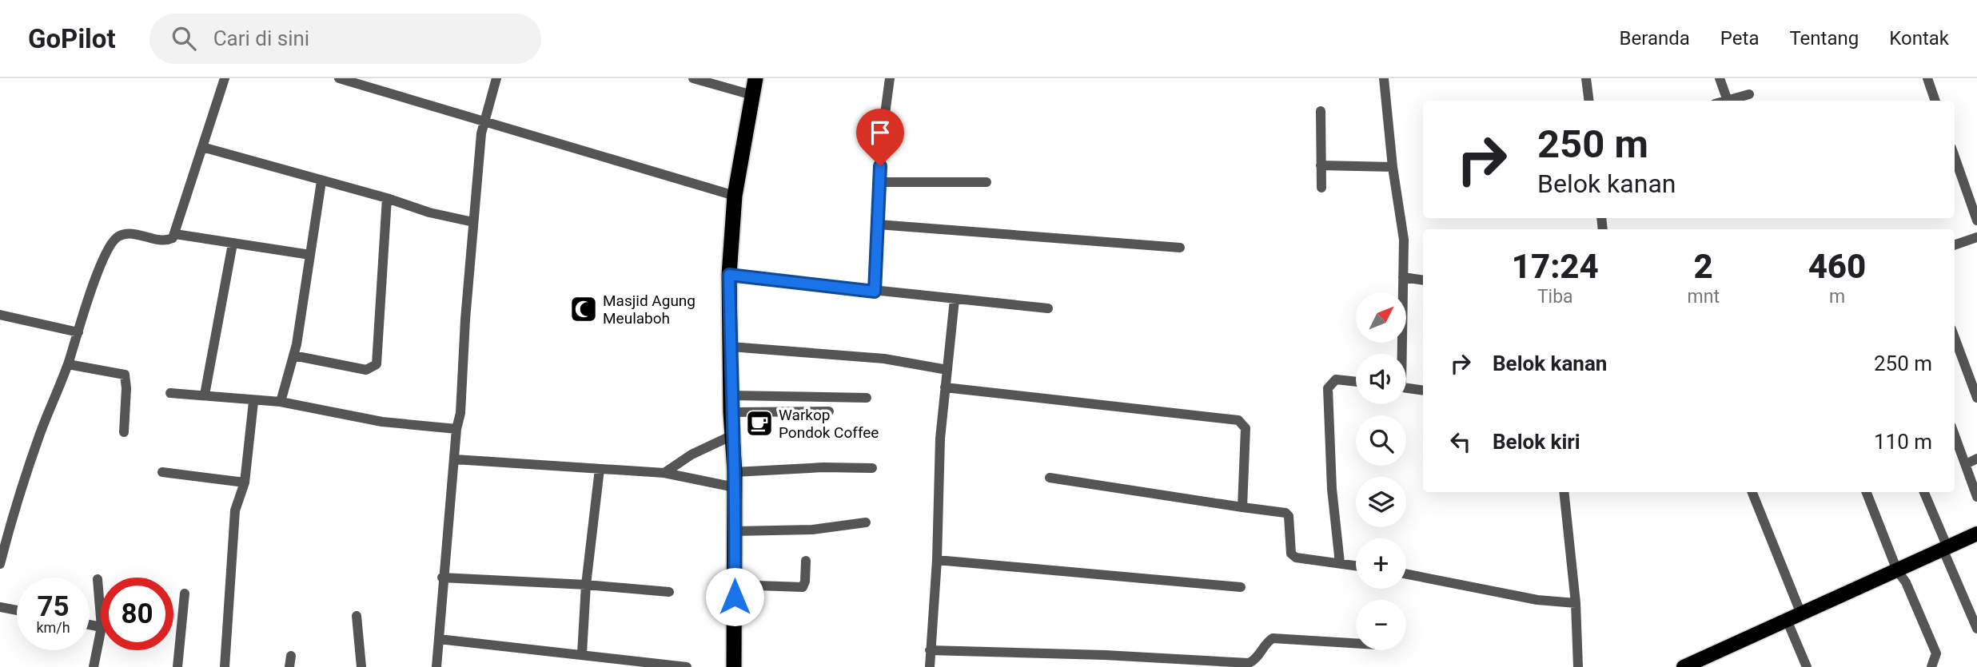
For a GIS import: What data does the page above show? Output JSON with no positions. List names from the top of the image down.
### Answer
{
  "places": {
    "mosque": ["Masjid Agung Meulaboh"],
    "cafe": ["Warkop Pondok Coffee"]
  },
  "north": "top right",
  "page": {
    "header": "GoPilot",
    "search": "Cari di sini",
    "nav": [
      "Beranda",
      "Peta",
      "Tentang",
      "Kontak"
    ],
    "turn": ["250 m", "Belok kanan"],
    "eta": [
      "17:24",
      "Tiba",
      "2",
      "mnt",
      "460",
      "m"
    ],
    "map_buttons": ["+", "−"],
    "list": [
      {
        "name": "Belok kanan",
        "value": "250 m"
      },
      {
        "name": "Belok kiri",
        "value": "110 m"
      }
    ],
    "speed": "75 km/h",
    "limit": "80"
  }
}
